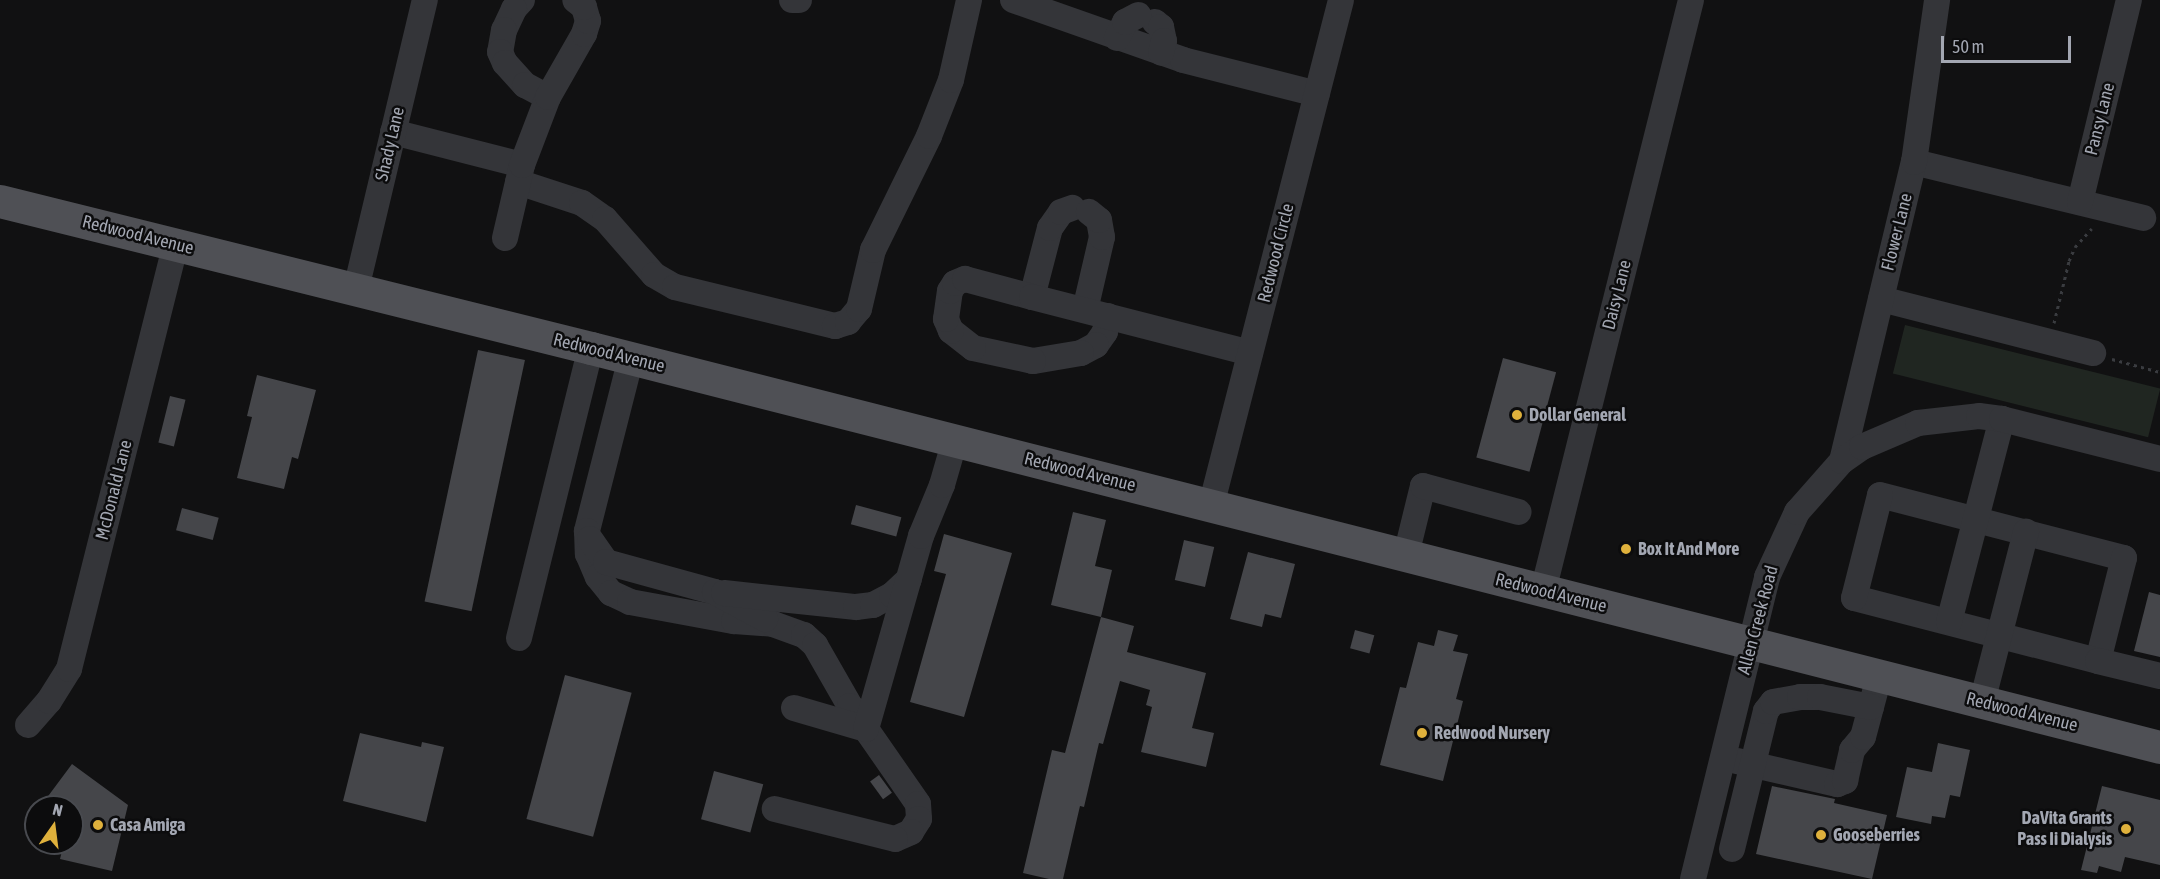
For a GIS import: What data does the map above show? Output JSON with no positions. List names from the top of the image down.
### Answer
{
  "streets": {
    "main road": ["Redwood Avenue"],
    "street": [
      "Pansy Lane",
      "Shady Lane",
      "Flower Lane",
      "Redwood Circle",
      "Daisy Lane",
      "McDonald Lane",
      "Allen Creek Road"
    ]
  },
  "crossings": [
    ["Shady Lane", "Redwood Avenue"],
    ["Flower Lane", "Allen Creek Road"],
    ["Redwood Avenue", "Redwood Circle"],
    ["Redwood Avenue", "Daisy Lane"],
    ["Redwood Avenue", "McDonald Lane"],
    ["Redwood Avenue", "Allen Creek Road"]
  ],
  "places": [
    "Dollar General",
    "Box It And More",
    "Redwood Nursery",
    "Casa Amiga",
    "DaVita Grants Pass Ii Dialysis",
    "Gooseberries"
  ],
  "scale_bar": "50 m",
  "north": "top"
}
